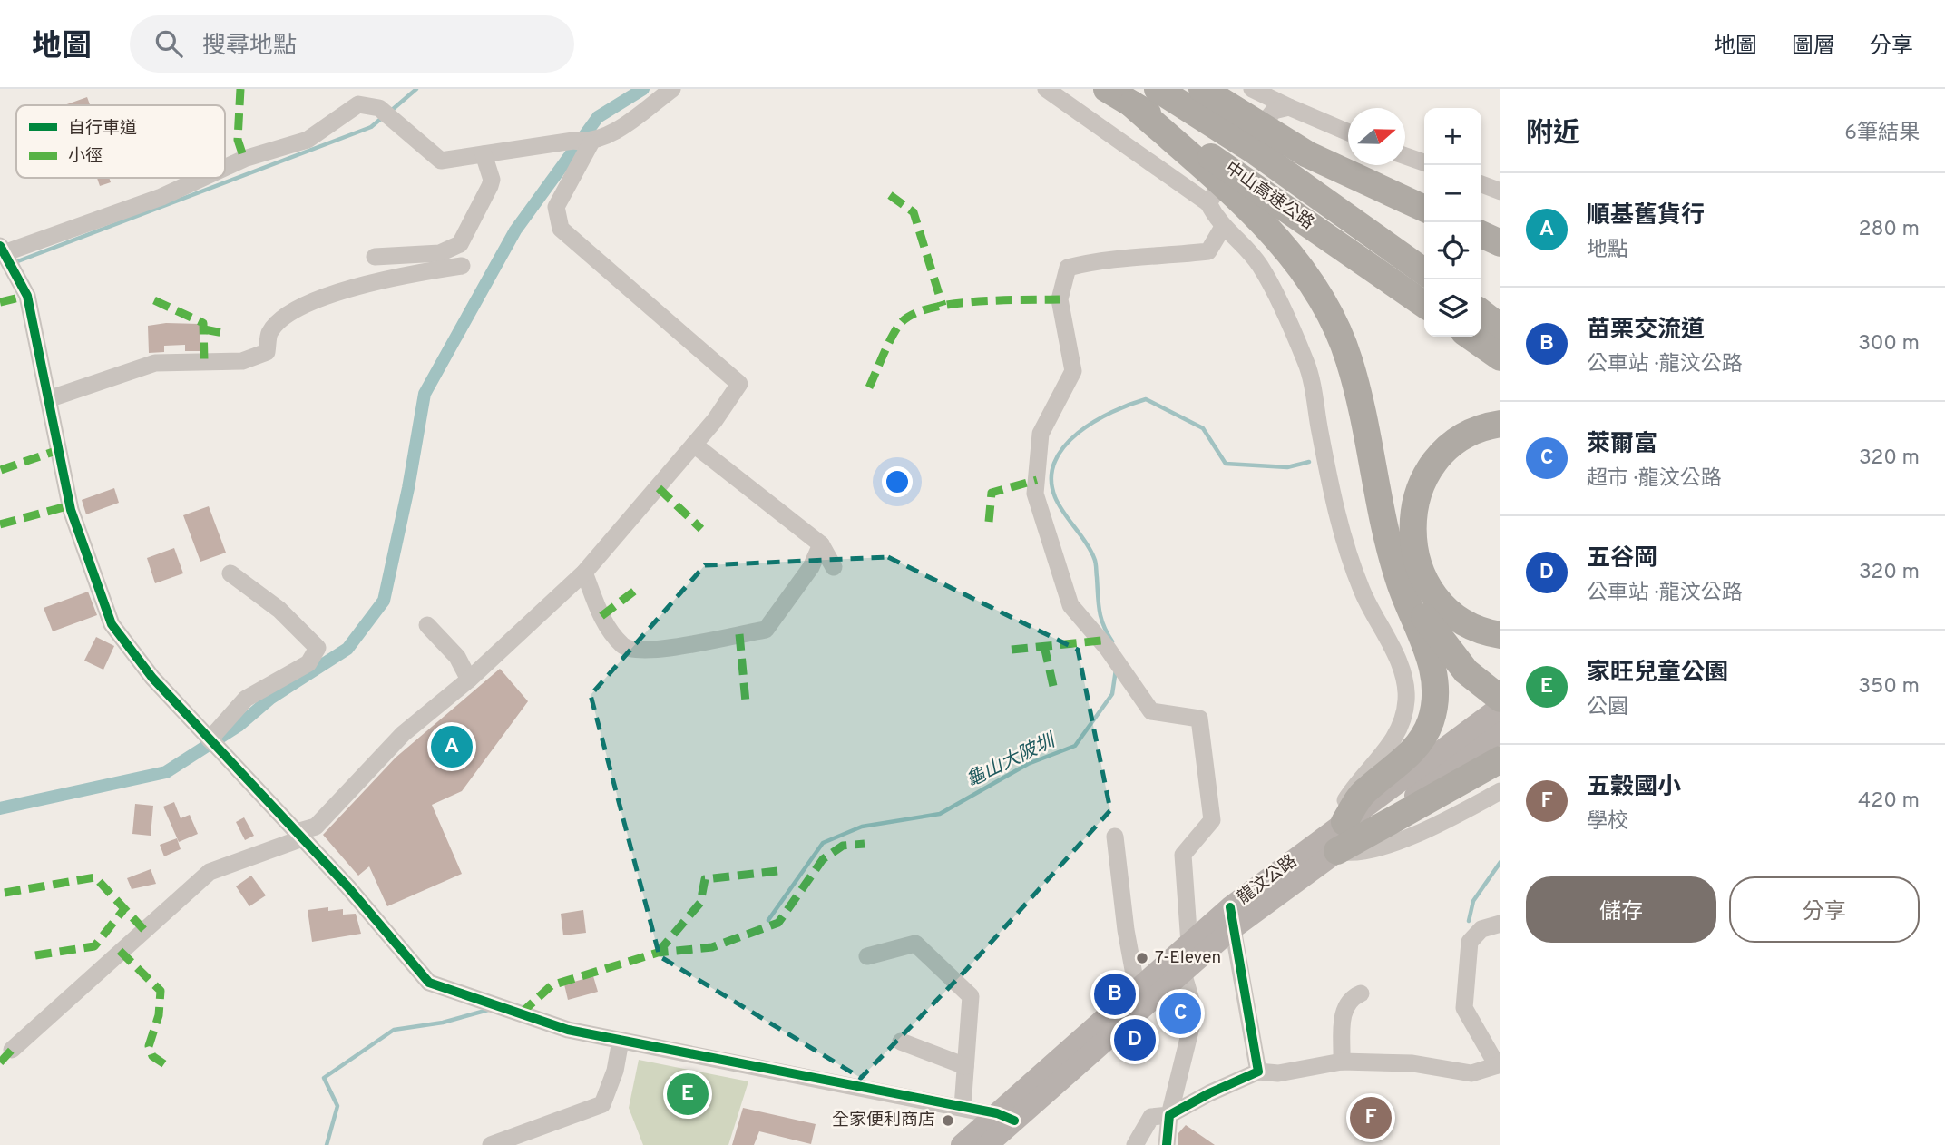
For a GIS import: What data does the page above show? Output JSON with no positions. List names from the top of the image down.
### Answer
{
  "streets": {
    "highway": ["中山高速公路"],
    "main road": ["龍汶公路"]
  },
  "water": ["龜山大陂圳"],
  "places": ["7-Eleven", "全家便利商店"],
  "legend": ["自行車道", "小徑"],
  "north": "right",
  "page": {
    "header": "地圖",
    "search": "搜尋地點",
    "nav": ["地圖", "圖層", "分享"],
    "heading": ["附近", "6筆結果"],
    "map_buttons": ["+", "−"],
    "list": [
      {
        "mark": "A",
        "name": "順基舊貨行",
        "note": "地點",
        "value": "280 m"
      },
      {
        "mark": "B",
        "name": "苗栗交流道",
        "note": "公車站 · 龍汶公路",
        "value": "300 m"
      },
      {
        "mark": "C",
        "name": "萊爾富",
        "note": "超市 · 龍汶公路",
        "value": "320 m"
      },
      {
        "mark": "D",
        "name": "五谷岡",
        "note": "公車站 · 龍汶公路",
        "value": "320 m"
      },
      {
        "mark": "E",
        "name": "家旺兒童公園",
        "note": "公園",
        "value": "350 m"
      },
      {
        "mark": "F",
        "name": "五穀國小",
        "note": "學校",
        "value": "420 m"
      }
    ],
    "pins": [
      "A",
      "B",
      "C",
      "D",
      "E",
      "F"
    ],
    "buttons": ["儲存", "分享"]
  }
}
